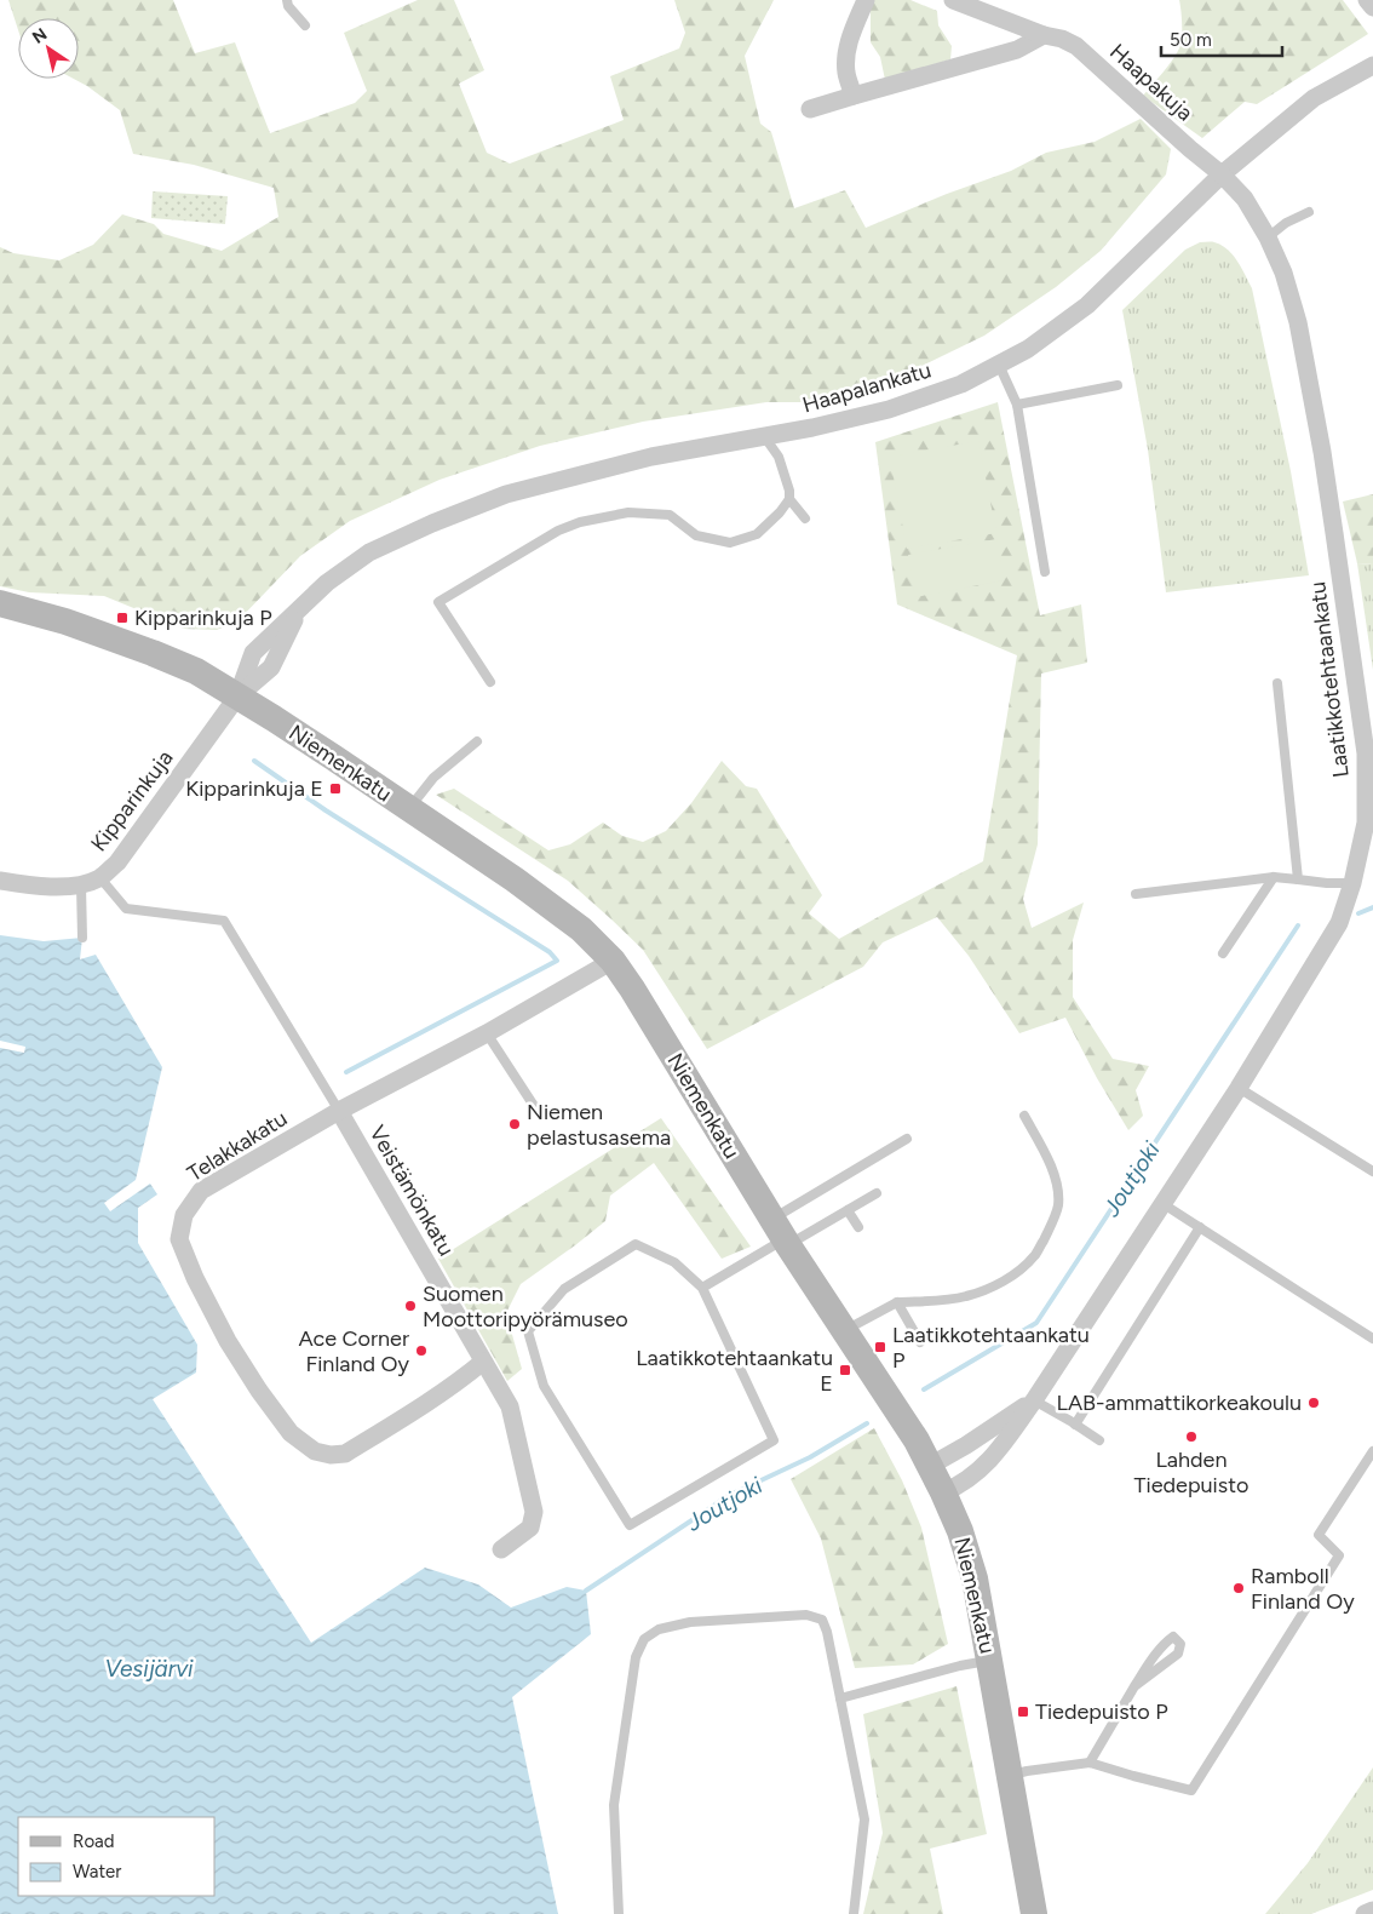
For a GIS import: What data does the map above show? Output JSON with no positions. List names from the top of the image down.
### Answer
{
  "streets": {
    "street": [
      "Haapakuja",
      "Haapalankatu",
      "Laatikkotehtaankatu",
      "Niemenkatu",
      "Kipparinkuja",
      "Telakkakatu",
      "Veistämönkatu"
    ]
  },
  "crossings": [
    ["Haapakuja", "Haapalankatu"],
    ["Haapakuja", "Laatikkotehtaankatu"],
    ["Haapalankatu", "Laatikkotehtaankatu"],
    ["Haapalankatu", "Niemenkatu"],
    ["Haapalankatu", "Kipparinkuja"],
    ["Laatikkotehtaankatu", "Niemenkatu"],
    ["Niemenkatu", "Kipparinkuja"],
    ["Niemenkatu", "Telakkakatu"],
    ["Telakkakatu", "Veistämönkatu"]
  ],
  "water": ["Joutjoki", "Vesijärvi"],
  "places": {
    "transit": [
      "Kipparinkuja P",
      "Kipparinkuja E",
      "Laatikkotehtaankatu P",
      "Laatikkotehtaankatu E",
      "Tiedepuisto P"
    ],
    "other": [
      "Niemen pelastusasema",
      "Suomen Moottoripyörämuseo",
      "Ace Corner Finland Oy",
      "LAB-ammattikorkeakoulu",
      "Lahden Tiedepuisto",
      "Ramboll Finland Oy"
    ]
  },
  "legend": ["Road", "Water"],
  "scale_bar": "50 m",
  "north": "top left"
}
